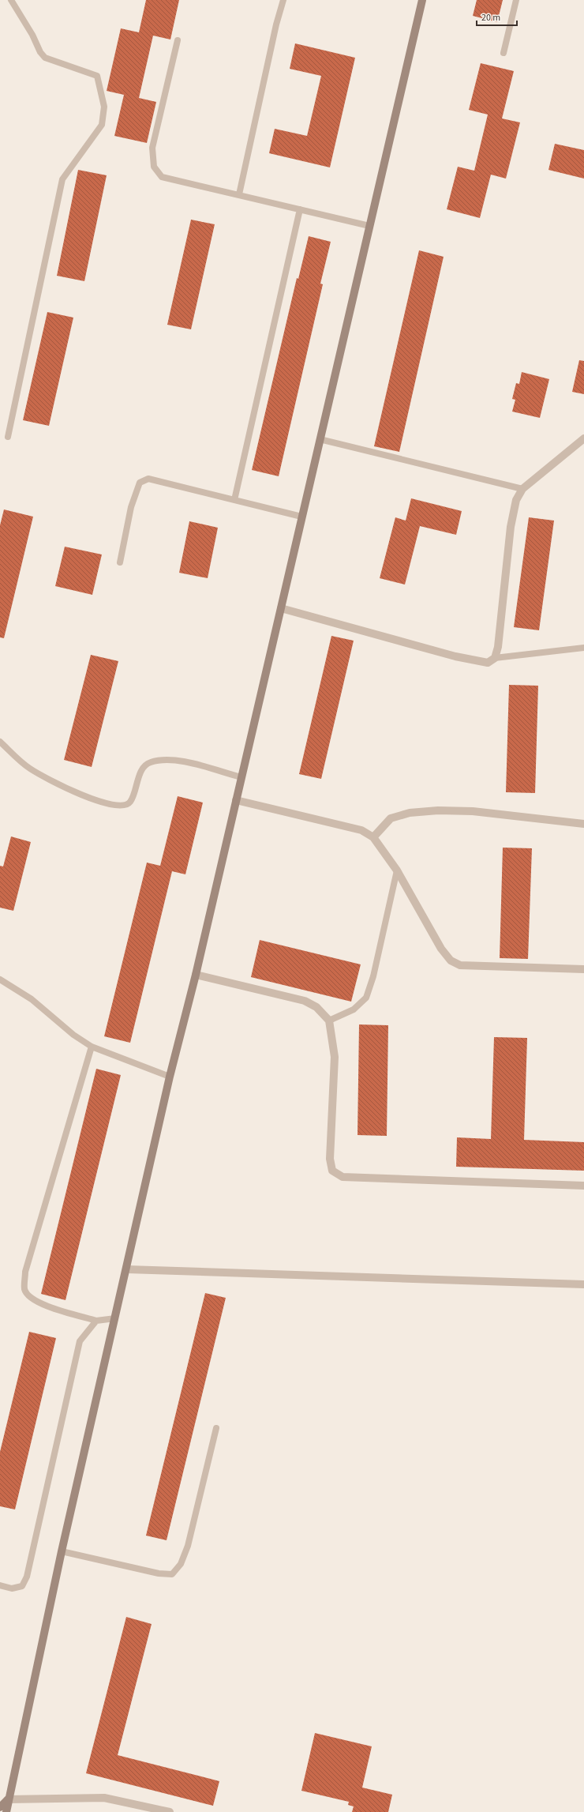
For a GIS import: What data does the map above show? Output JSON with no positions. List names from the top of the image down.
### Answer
{
  "scale_bar": "20 m"
}
